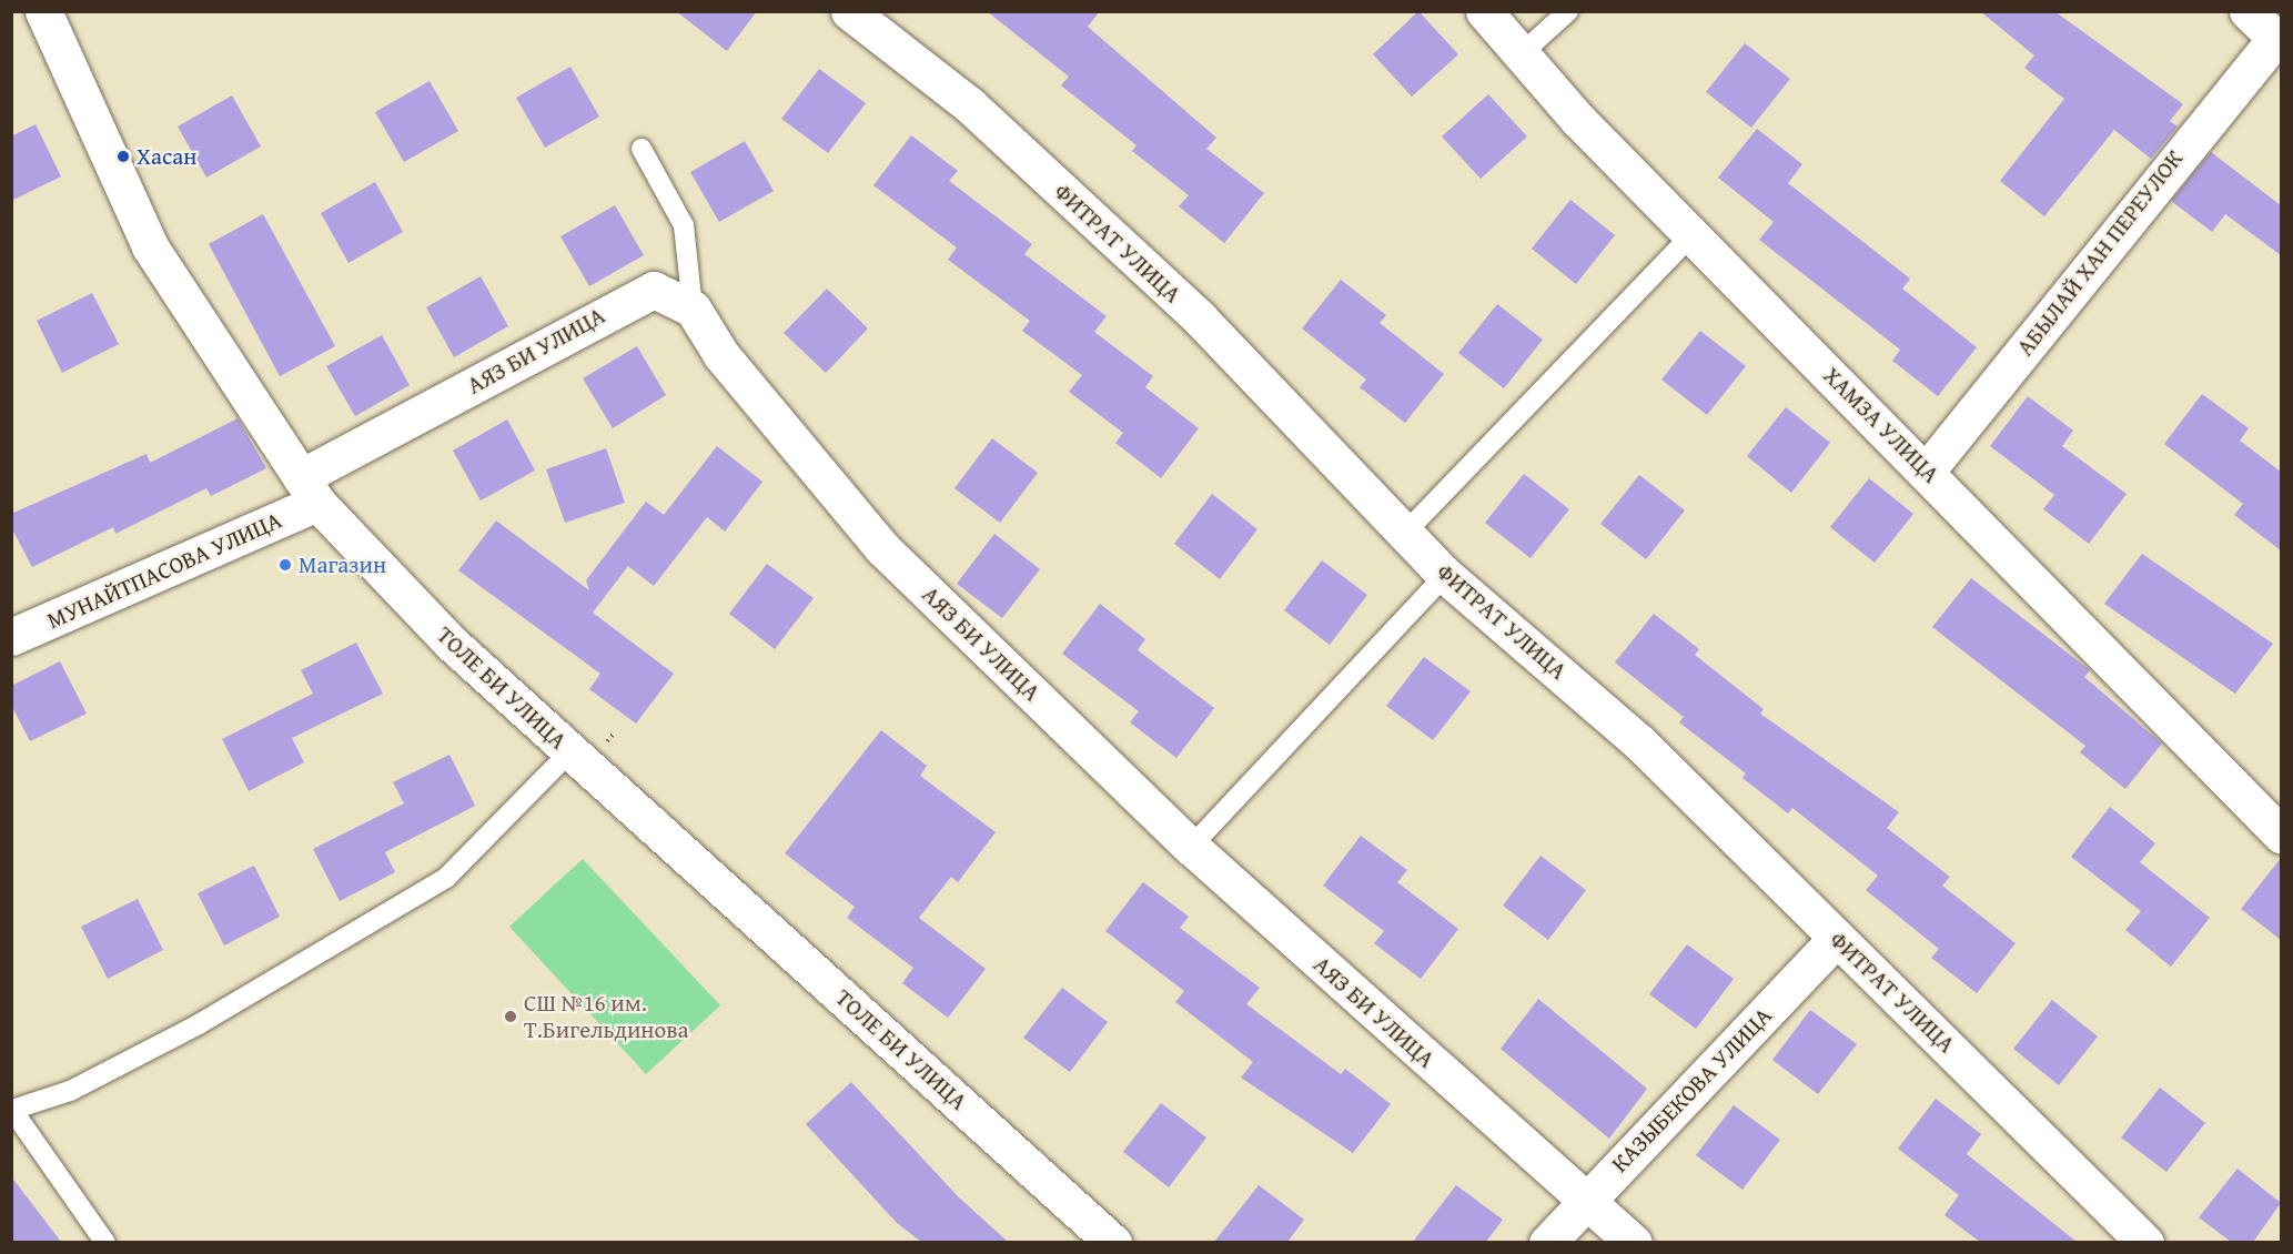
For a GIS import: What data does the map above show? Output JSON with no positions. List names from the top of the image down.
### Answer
{
  "streets": {
    "street": [
      "ФИТРАТ УЛИЦА",
      "АБЫЛАЙ ХАН ПЕРЕУЛОК",
      "АЯЗ БИ УЛИЦА",
      "ХАМЗА УЛИЦА",
      "МУНАЙТПАСОВА УЛИЦА",
      "ТОЛЕ БИ УЛИЦА",
      "КАЗЫБЕКОВА УЛИЦА"
    ]
  },
  "crossings": [
    ["ФИТРАТ УЛИЦА", "КАЗЫБЕКОВА УЛИЦА"],
    ["АБЫЛАЙ ХАН ПЕРЕУЛОК", "ХАМЗА УЛИЦА"],
    ["АЯЗ БИ УЛИЦА", "МУНАЙТПАСОВА УЛИЦА"],
    ["АЯЗ БИ УЛИЦА", "ТОЛЕ БИ УЛИЦА"],
    ["АЯЗ БИ УЛИЦА", "КАЗЫБЕКОВА УЛИЦА"],
    ["МУНАЙТПАСОВА УЛИЦА", "ТОЛЕ БИ УЛИЦА"]
  ],
  "places": ["Хасан", "Магазин", "СШ №16 им. Т.Бигельдинова"]
}
